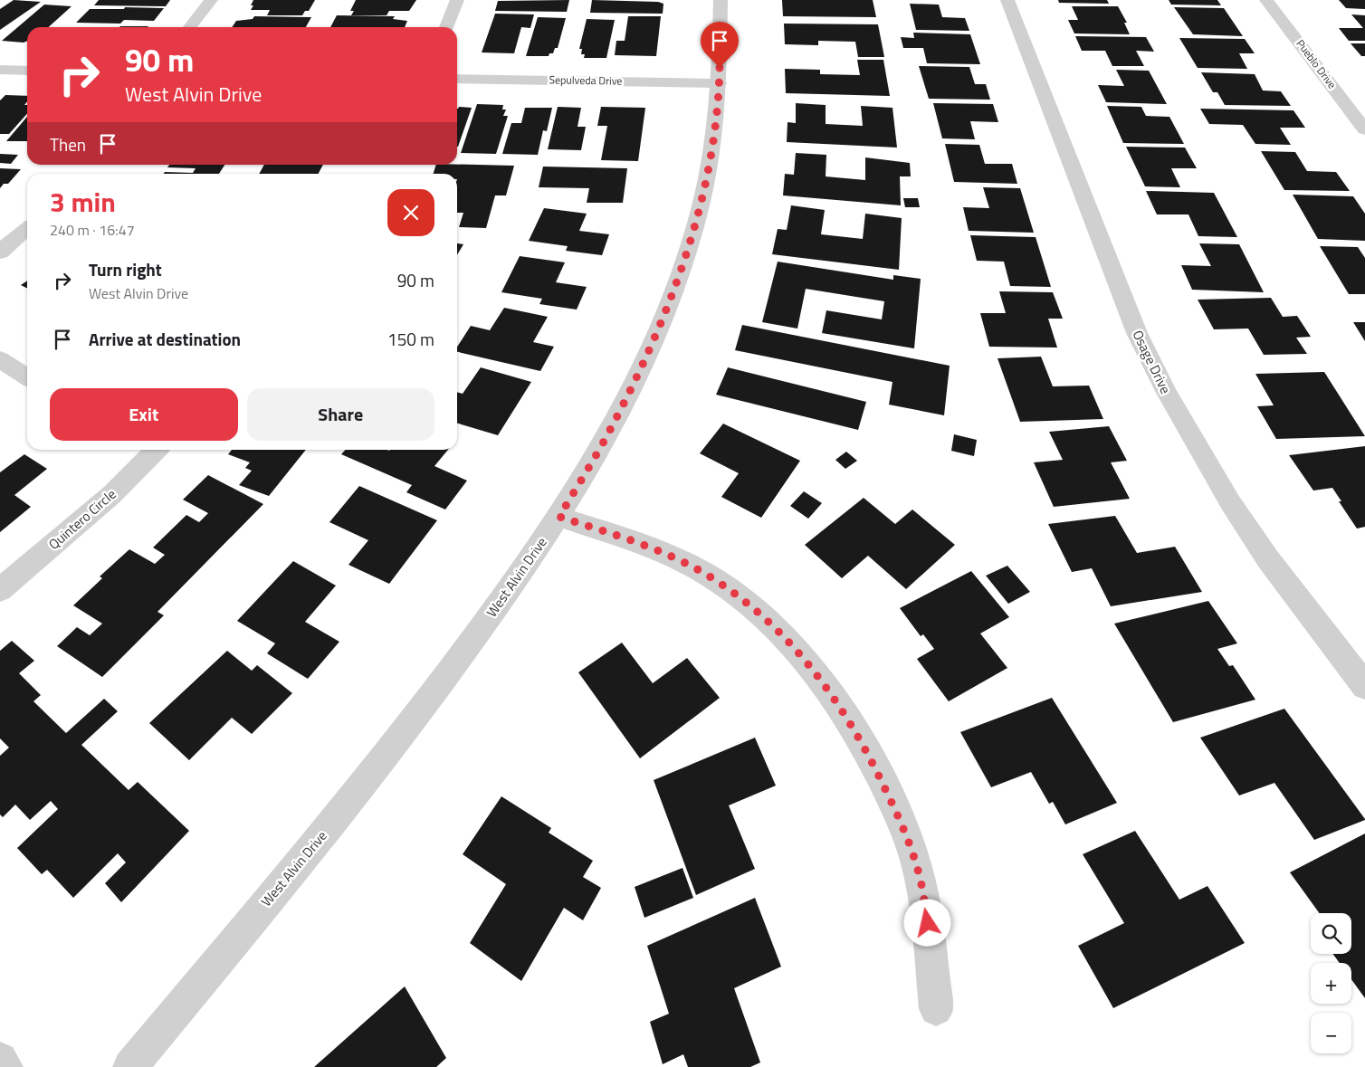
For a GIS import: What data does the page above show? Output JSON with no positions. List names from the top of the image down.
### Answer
{
  "streets": {
    "street": [
      "Pueblo Drive",
      "Sepulveda Drive",
      "Osage Drive",
      "Quintero Circle",
      "West Alvin Drive"
    ]
  },
  "crossings": [
    ["Sepulveda Drive", "West Alvin Drive"]
  ],
  "page": {
    "turn": ["90 m", "West Alvin Drive"],
    "then": "Then",
    "heading": ["3 min", "240 m · 16:47"],
    "list": [
      {
        "name": "Turn right",
        "note": "West Alvin Drive",
        "value": "90 m"
      },
      {
        "name": "Arrive at destination",
        "value": "150 m"
      }
    ],
    "buttons": ["Exit", "Share"],
    "map_buttons": ["+", "−"]
  }
}
